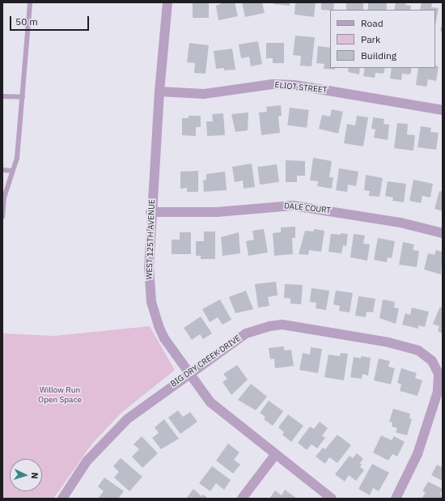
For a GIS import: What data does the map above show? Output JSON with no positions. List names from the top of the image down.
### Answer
{
  "streets": {
    "street": [
      "ELIOT STREET",
      "DALE COURT",
      "WEST 125TH AVENUE",
      "BIG DRY CREEK DRIVE"
    ]
  },
  "crossings": [
    ["ELIOT STREET", "WEST 125TH AVENUE"],
    ["DALE COURT", "WEST 125TH AVENUE"],
    ["WEST 125TH AVENUE", "BIG DRY CREEK DRIVE"]
  ],
  "parks": ["Willow Run Open Space"],
  "legend": ["Road", "Park", "Building"],
  "scale_bar": "50 m",
  "north": "right"
}
